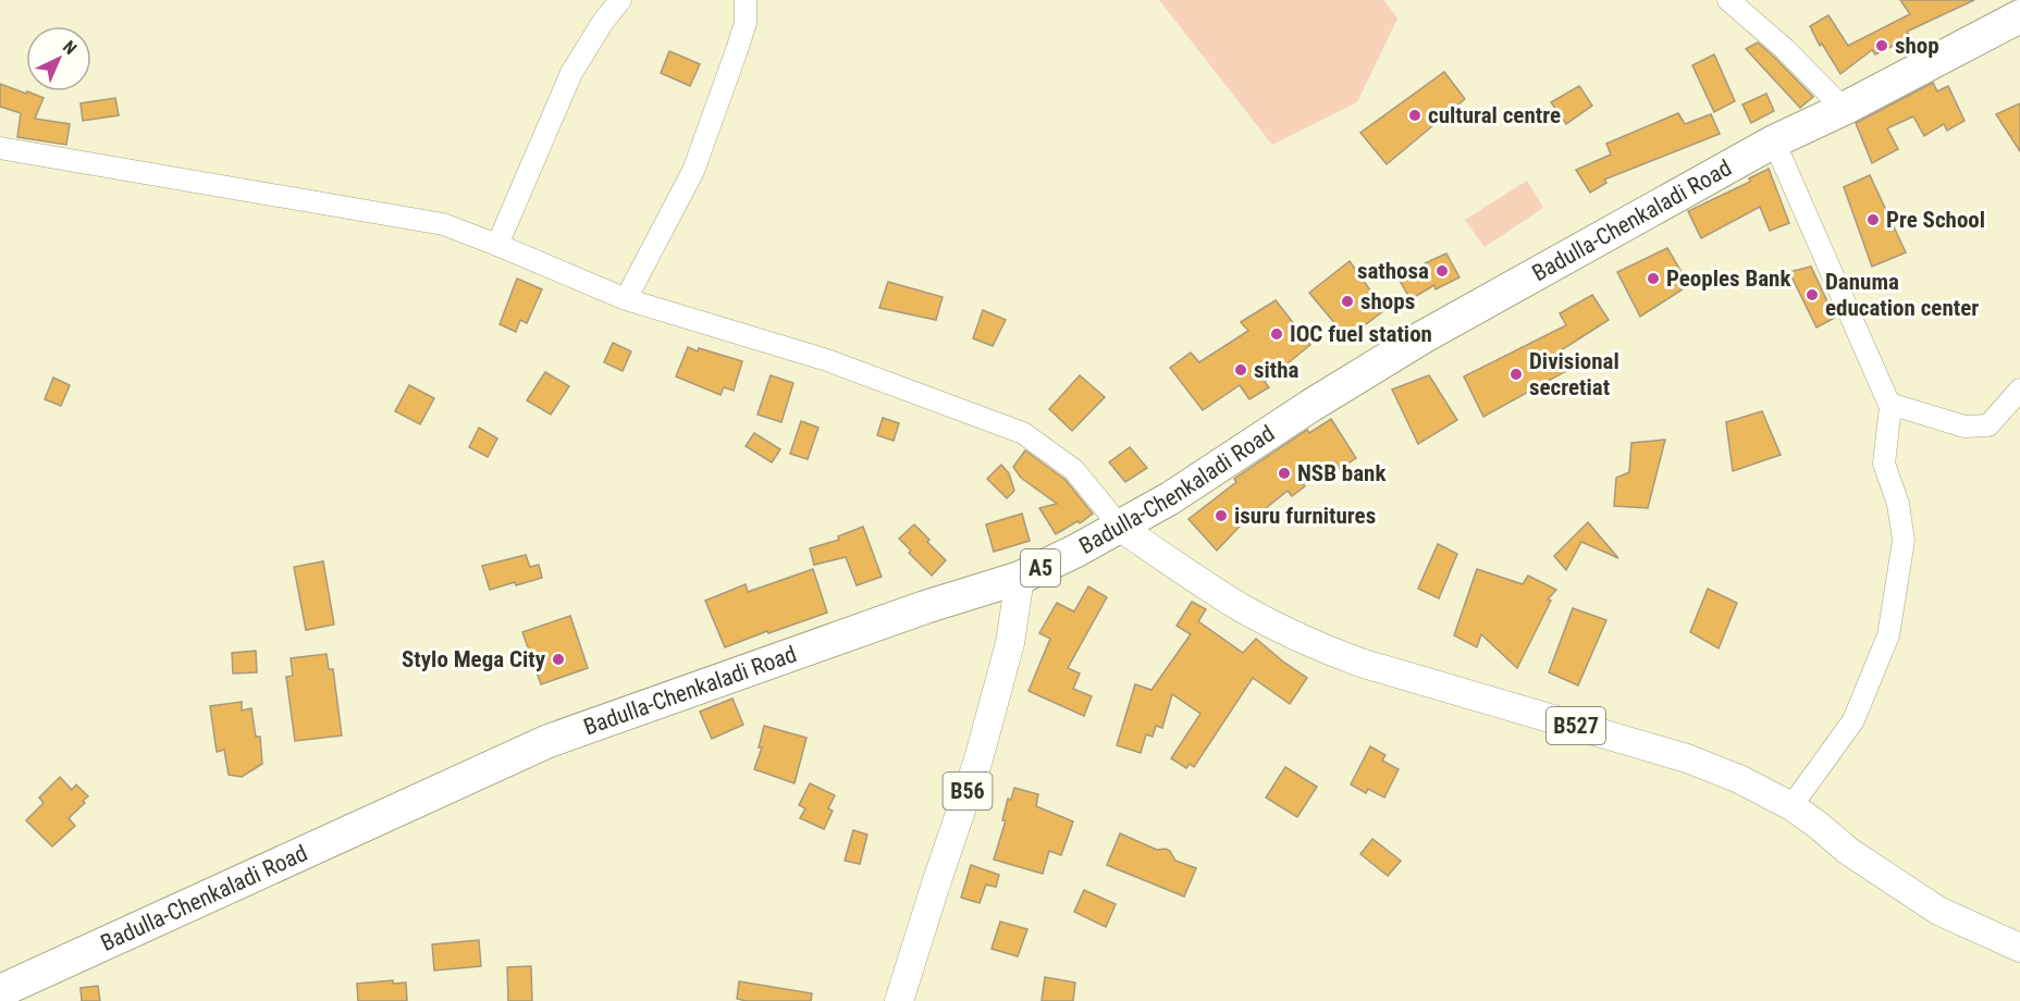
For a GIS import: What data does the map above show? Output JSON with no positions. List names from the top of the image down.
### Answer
{
  "streets": {
    "highway": ["Badulla-Chenkaladi Road", "A5"],
    "main road": ["B527", "B56"]
  },
  "crossings": [
    ["Badulla-Chenkaladi Road", "B527"],
    ["Badulla-Chenkaladi Road", "B56"]
  ],
  "places": [
    "shop",
    "cultural centre",
    "Pre School",
    "sathosa",
    "Peoples Bank",
    "Danuma education center",
    "shops",
    "IOC fuel station",
    "sitha",
    "Divisional secretiat",
    "NSB bank",
    "isuru furnitures",
    "Stylo Mega City"
  ],
  "north": "top right"
}
